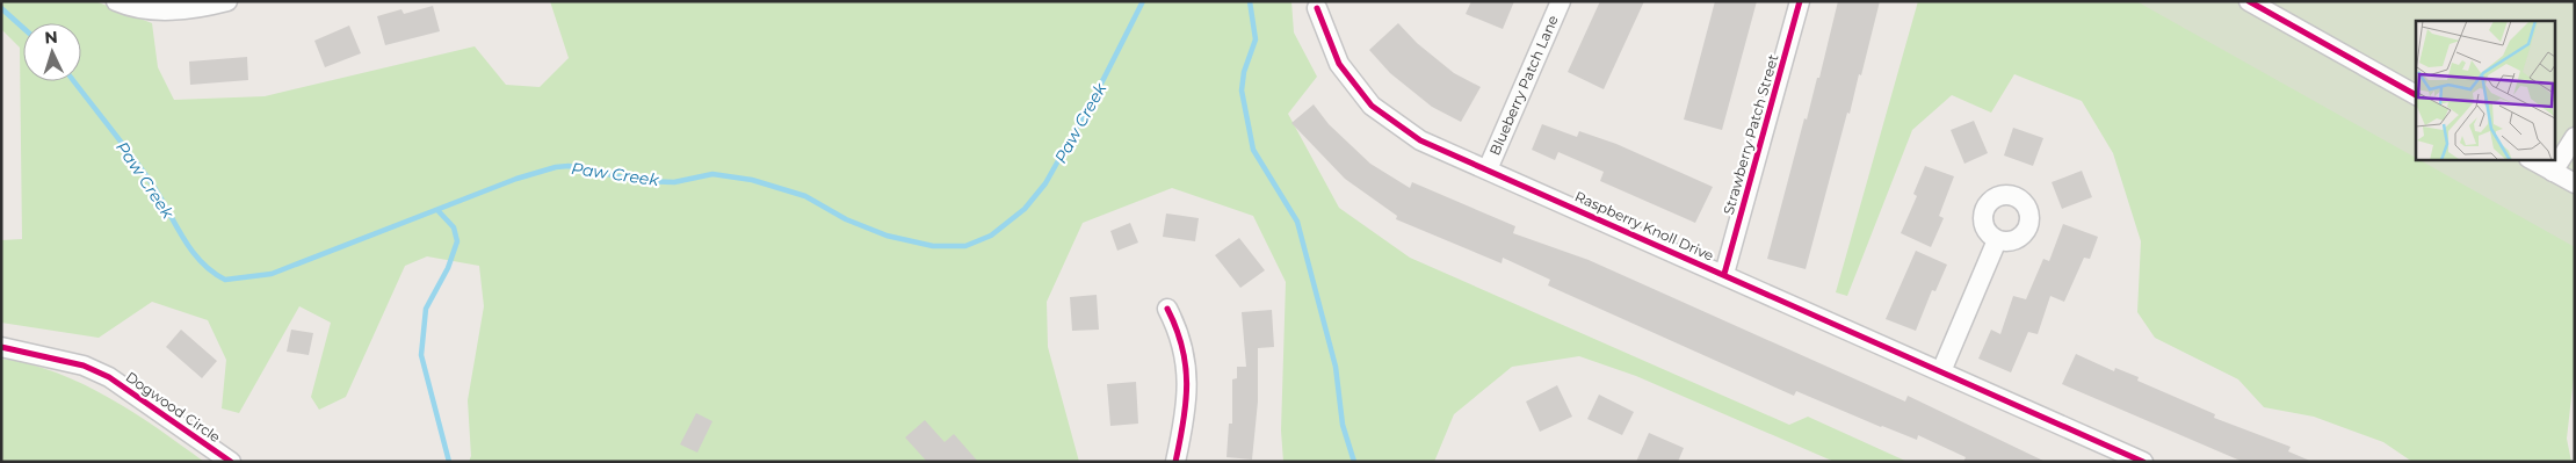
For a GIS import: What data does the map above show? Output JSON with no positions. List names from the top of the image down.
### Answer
{
  "streets": {
    "street": [
      "Blueberry Patch Lane",
      "Strawberry Patch Street",
      "Raspberry Knoll Drive",
      "Dogwood Circle"
    ]
  },
  "crossings": [
    ["Blueberry Patch Lane", "Raspberry Knoll Drive"],
    ["Strawberry Patch Street", "Raspberry Knoll Drive"]
  ],
  "water": ["Paw Creek"],
  "north": "top"
}
